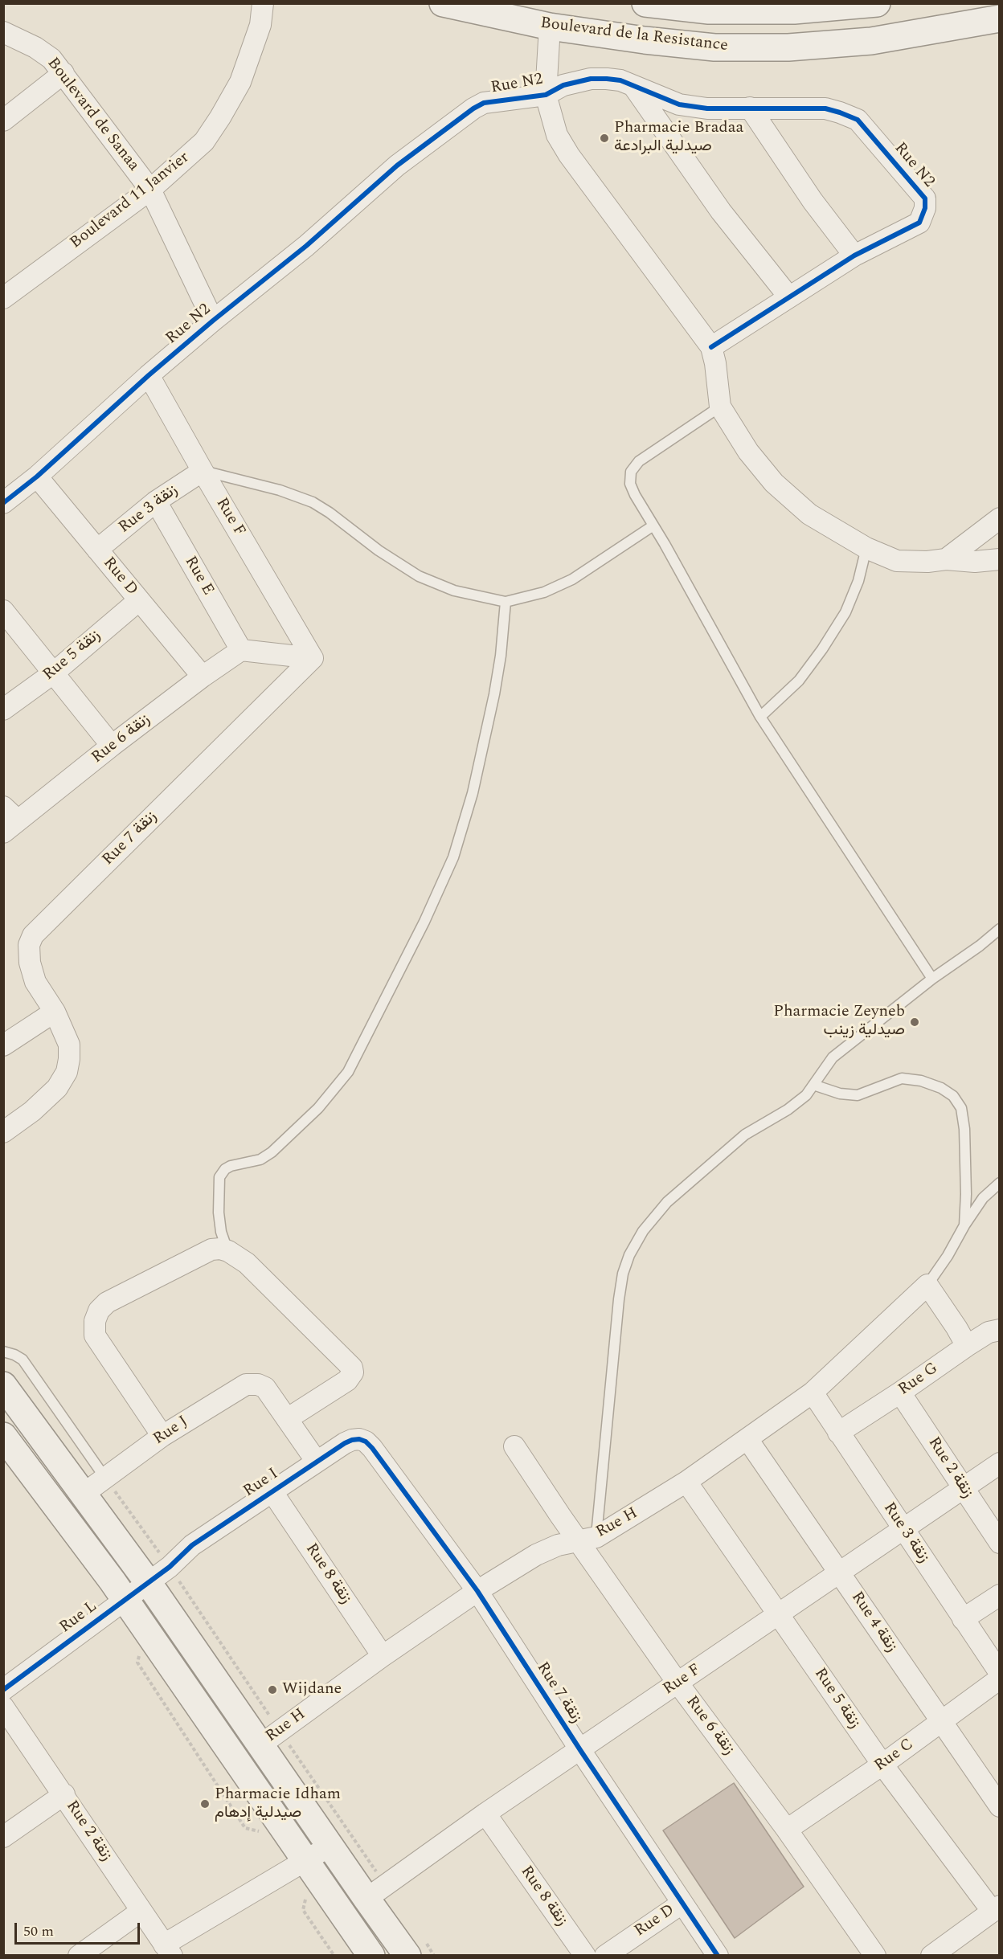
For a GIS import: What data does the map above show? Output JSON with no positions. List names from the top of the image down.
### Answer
{
  "streets": {
    "main road": ["Boulevard de la Resistance"],
    "street": [
      "Rue N2",
      "Boulevard de Sanaa",
      "Boulevard 11 Janvier",
      "Rue 3 زنقة",
      "Rue F",
      "Rue E",
      "Rue D",
      "Rue 5 زنقة",
      "Rue 6 زنقة",
      "Rue 7 زنقة",
      "Rue G",
      "Rue J",
      "Rue 2 زنقة",
      "Rue I",
      "Rue H",
      "Rue 8 زنقة",
      "Rue L",
      "Rue 4 زنقة",
      "Rue C"
    ]
  },
  "crossings": [
    ["Rue N2", "Boulevard de Sanaa"],
    ["Rue N2", "Rue F"],
    ["Rue N2", "Rue D"],
    ["Boulevard de Sanaa", "Boulevard 11 Janvier"],
    ["Rue 3 زنقة", "Rue F"],
    ["Rue 3 زنقة", "Rue E"],
    ["Rue 3 زنقة", "Rue D"],
    ["Rue 3 زنقة", "Rue G"],
    ["Rue 3 زنقة", "Rue H"],
    ["Rue F", "Rue 5 زنقة"],
    ["Rue F", "Rue 6 زنقة"],
    ["Rue F", "Rue 7 زنقة"],
    ["Rue F", "Rue 2 زنقة"],
    ["Rue F", "Rue 8 زنقة"],
    ["Rue F", "Rue 4 زنقة"],
    ["Rue E", "Rue 6 زنقة"],
    ["Rue D", "Rue 5 زنقة"],
    ["Rue D", "Rue 6 زنقة"],
    ["Rue D", "Rue 7 زنقة"],
    ["Rue 5 زنقة", "Rue H"],
    ["Rue 5 زنقة", "Rue C"],
    ["Rue 6 زنقة", "Rue H"],
    ["Rue 6 زنقة", "Rue C"],
    ["Rue 7 زنقة", "Rue I"],
    ["Rue 7 زنقة", "Rue H"],
    ["Rue G", "Rue 2 زنقة"],
    ["Rue I", "Rue 8 زنقة"],
    ["Rue I", "Rue L"],
    ["Rue H", "Rue 8 زنقة"],
    ["Rue H", "Rue 4 زنقة"],
    ["Rue 4 زنقة", "Rue C"]
  ],
  "places": [
    "Pharmacie Bradaa صيدلية البرادعة",
    "Pharmacie Zeyneb صيدلية زينب",
    "Wijdane",
    "Pharmacie Idham صيدلية إدهام"
  ],
  "scale_bar": "50 m"
}
